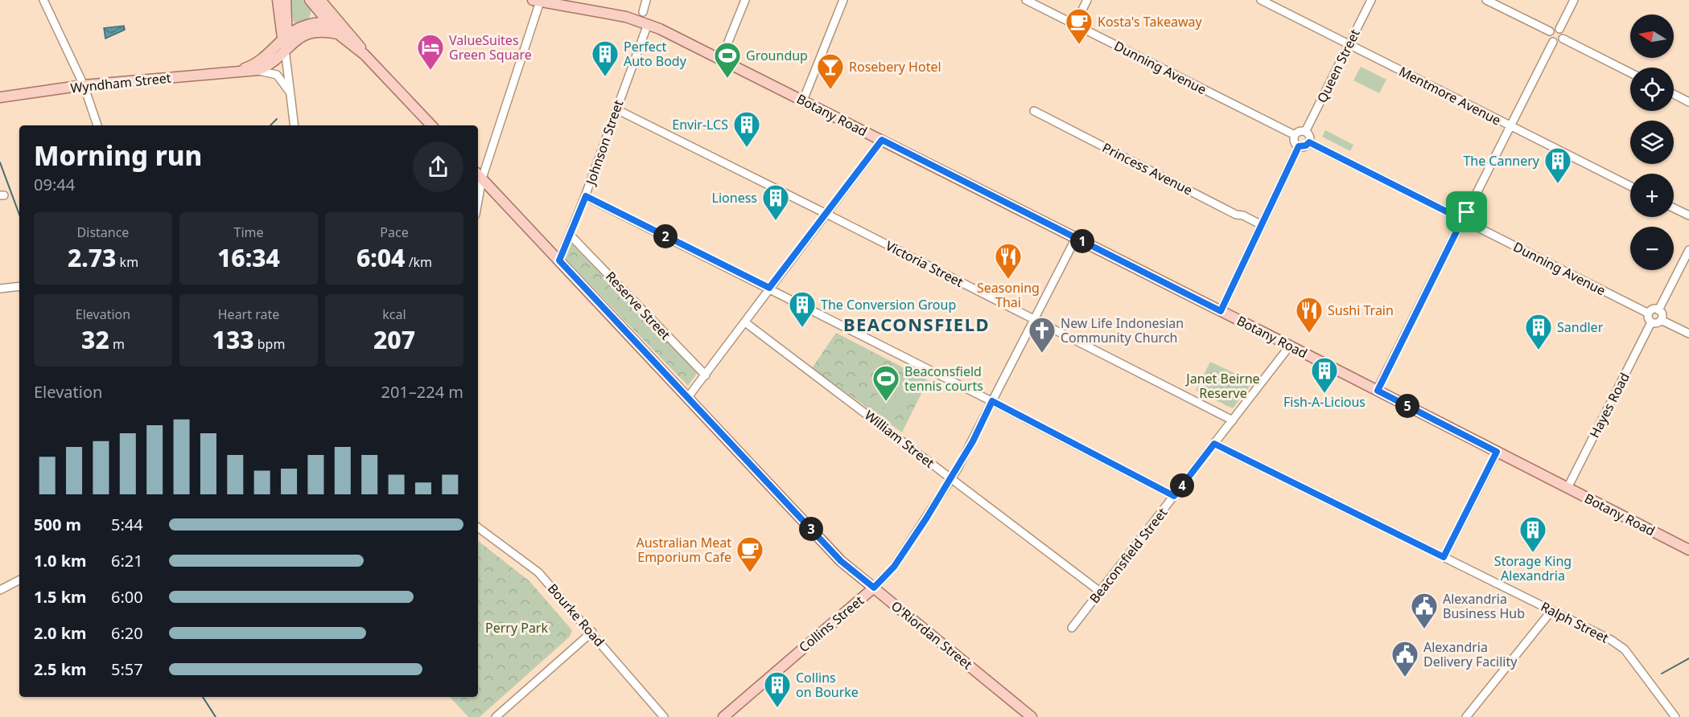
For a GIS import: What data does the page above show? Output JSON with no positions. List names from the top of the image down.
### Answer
{
  "streets": {
    "main road": [
      "Wyndham Street",
      "Botany Road",
      "Collins Street",
      "O'Riordan Street"
    ],
    "street": [
      "Queen Street",
      "Dunning Avenue",
      "Mentmore Avenue",
      "Johnson Street",
      "Princess Avenue",
      "Victoria Street",
      "Reserve Street",
      "Hayes Road",
      "William Street",
      "Beaconsfield Street",
      "Bourke Road",
      "Ralph Street"
    ]
  },
  "crossings": [
    ["Queen Street", "Dunning Avenue"],
    ["Queen Street", "Mentmore Avenue"],
    ["Dunning Avenue", "Hayes Road"],
    ["Botany Road", "Johnson Street"],
    ["Botany Road", "Hayes Road"],
    ["Botany Road", "Beaconsfield Street"],
    ["Botany Road", "Collins Street"],
    ["Johnson Street", "Victoria Street"],
    ["Johnson Street", "Reserve Street"],
    ["Johnson Street", "O'Riordan Street"],
    ["Victoria Street", "Beaconsfield Street"],
    ["Victoria Street", "Collins Street"],
    ["William Street", "Beaconsfield Street"],
    ["William Street", "Collins Street"],
    ["Beaconsfield Street", "Ralph Street"],
    ["Collins Street", "O'Riordan Street"]
  ],
  "districts": ["BEACONSFIELD"],
  "parks": ["Janet Beirne Reserve", "Perry Park"],
  "places": {
    "cafe": ["Kosta's Takeaway", "Australian Meat Emporium Cafe"],
    "hotel": ["ValueSuites Green Square"],
    "building": [
      "Perfect Auto Body",
      "Envir-LCS",
      "The Cannery",
      "Lioness",
      "The Conversion Group",
      "Sandler",
      "Fish-A-Licious",
      "Storage King Alexandria",
      "Collins on Bourke"
    ],
    "sports": ["Groundup", "Beaconsfield tennis courts"],
    "bar": ["Rosebery Hotel"],
    "restaurant": ["Seasoning Thai", "Sushi Train"],
    "church": ["New Life Indonesian Community Church"],
    "public building": ["Alexandria Business Hub", "Alexandria Delivery Facility"]
  },
  "north": "left",
  "page": {
    "map_buttons": ["+", "−"],
    "heading": ["Morning run", "09:44"],
    "stats": [
      ["Distance", "2.73 km"],
      ["Time", "16:34"],
      ["Pace", "6:04 /km"],
      ["Elevation", "32 m"],
      ["Heart rate", "133 bpm"],
      ["kcal", "207"]
    ],
    "pins": [
      "2",
      "1",
      "5",
      "4",
      "3"
    ],
    "chart": ["Elevation", "201–224 m"],
    "list": [
      {
        "name": "500 m",
        "note": "5:44"
      },
      {
        "name": "1.0 km",
        "note": "6:21"
      },
      {
        "name": "1.5 km",
        "note": "6:00"
      },
      {
        "name": "2.0 km",
        "note": "6:20"
      },
      {
        "name": "2.5 km",
        "note": "5:57"
      }
    ]
  }
}
